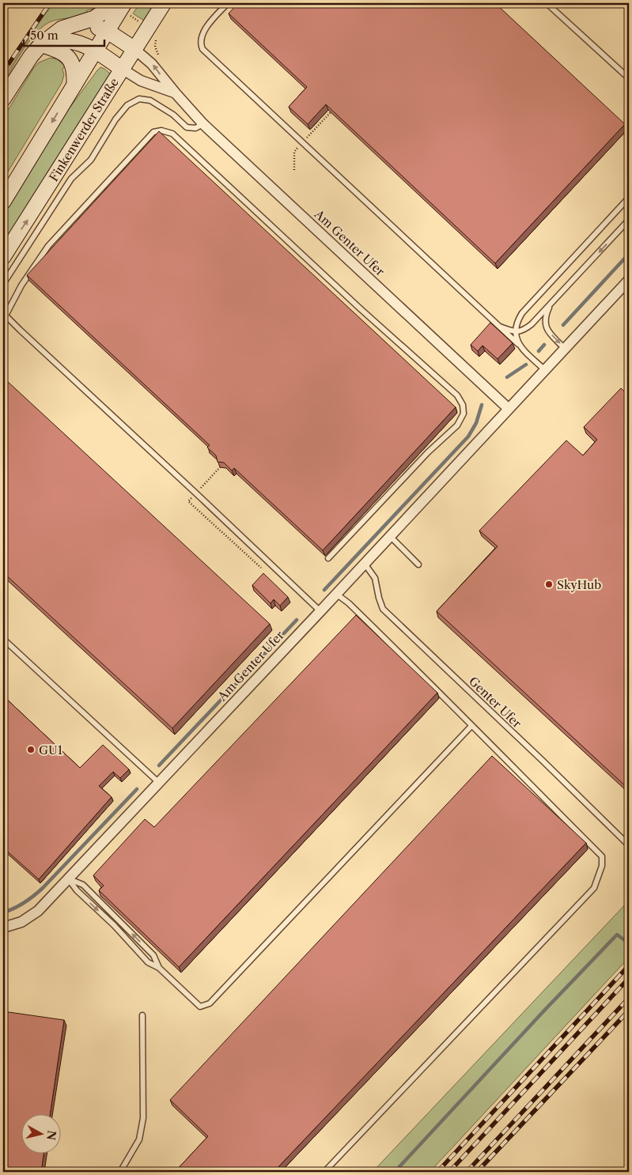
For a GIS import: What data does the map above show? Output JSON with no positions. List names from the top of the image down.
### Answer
{
  "streets": {
    "main road": ["Finkenwerder Straße"],
    "street": ["Am Genter Ufer"],
    "lane": ["Genter Ufer"]
  },
  "crossings": [
    ["Finkenwerder Straße", "Am Genter Ufer"],
    ["Am Genter Ufer", "Genter Ufer"]
  ],
  "places": ["SkyHub", "GU1"],
  "scale_bar": "50 m",
  "north": "right"
}
